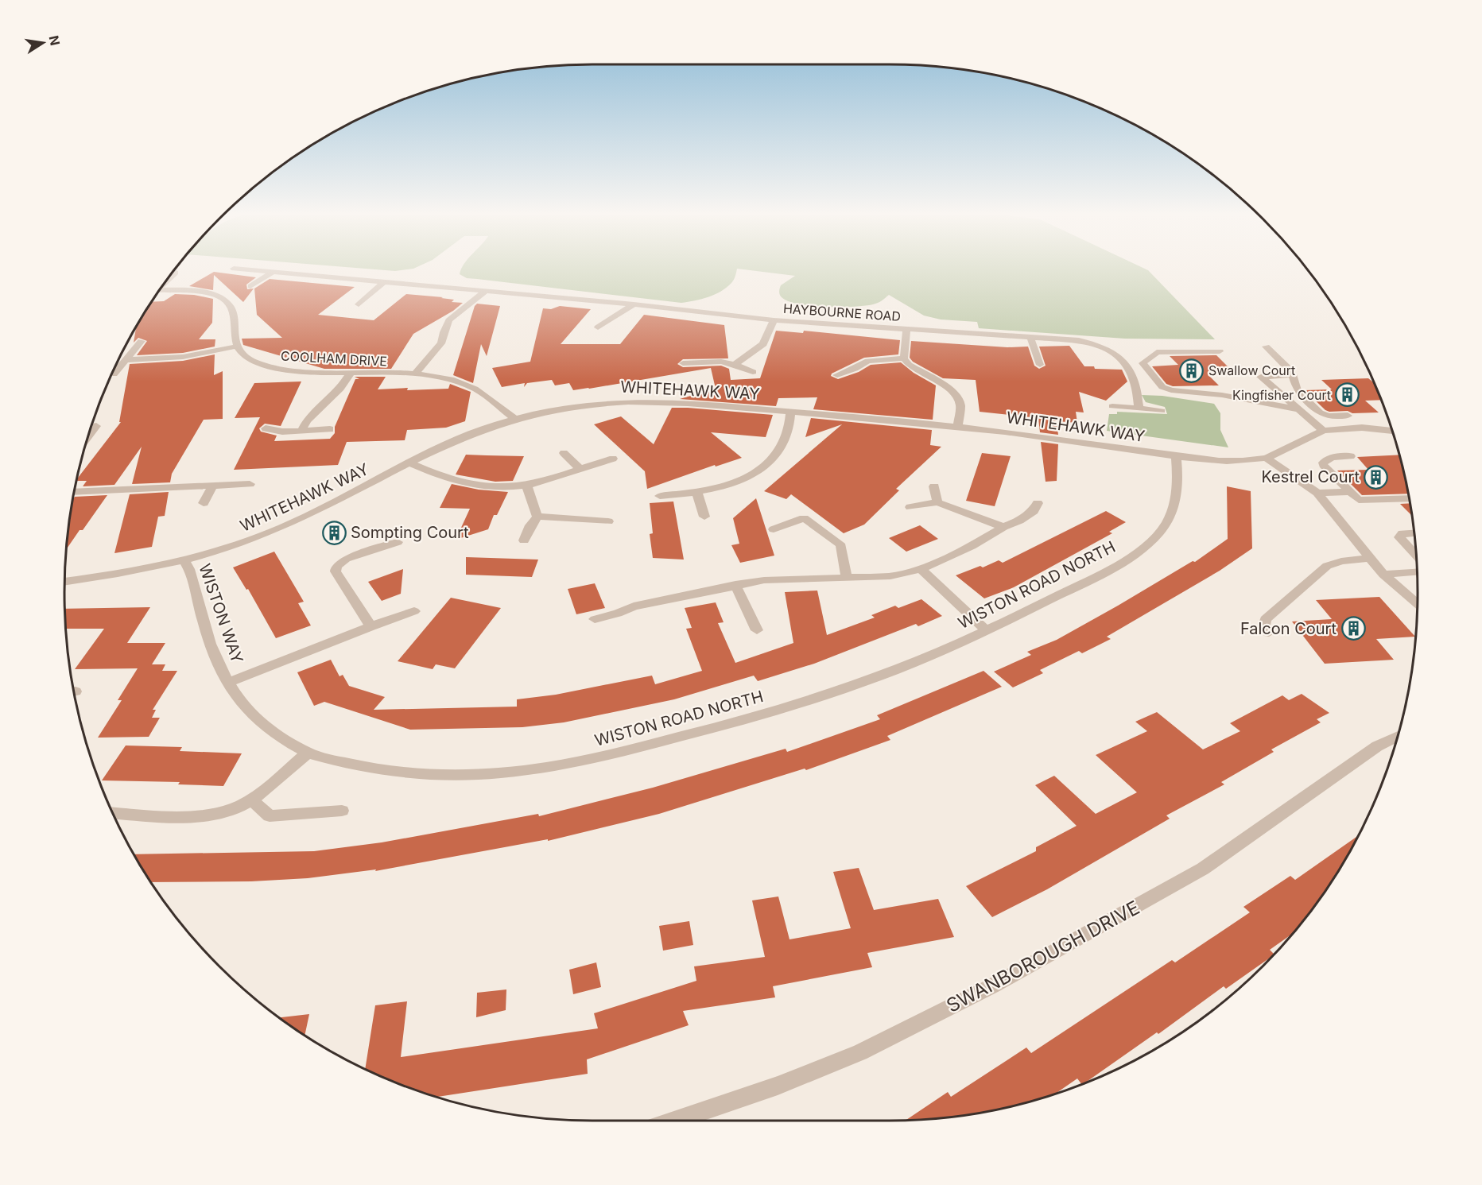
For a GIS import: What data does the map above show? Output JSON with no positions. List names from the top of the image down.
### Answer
{
  "streets": {
    "street": [
      "HAYBOURNE ROAD",
      "COOLHAM DRIVE",
      "WHITEHAWK WAY",
      "WISTON ROAD NORTH",
      "WISTON WAY",
      "SWANBOROUGH DRIVE"
    ]
  },
  "crossings": [
    ["COOLHAM DRIVE", "WHITEHAWK WAY"],
    ["WHITEHAWK WAY", "WISTON ROAD NORTH"],
    ["WHITEHAWK WAY", "WISTON WAY"],
    ["WISTON ROAD NORTH", "WISTON WAY"]
  ],
  "places": {
    "building": [
      "Swallow Court",
      "Kingfisher Court",
      "Kestrel Court",
      "Sompting Court",
      "Falcon Court"
    ]
  },
  "north": "right"
}
